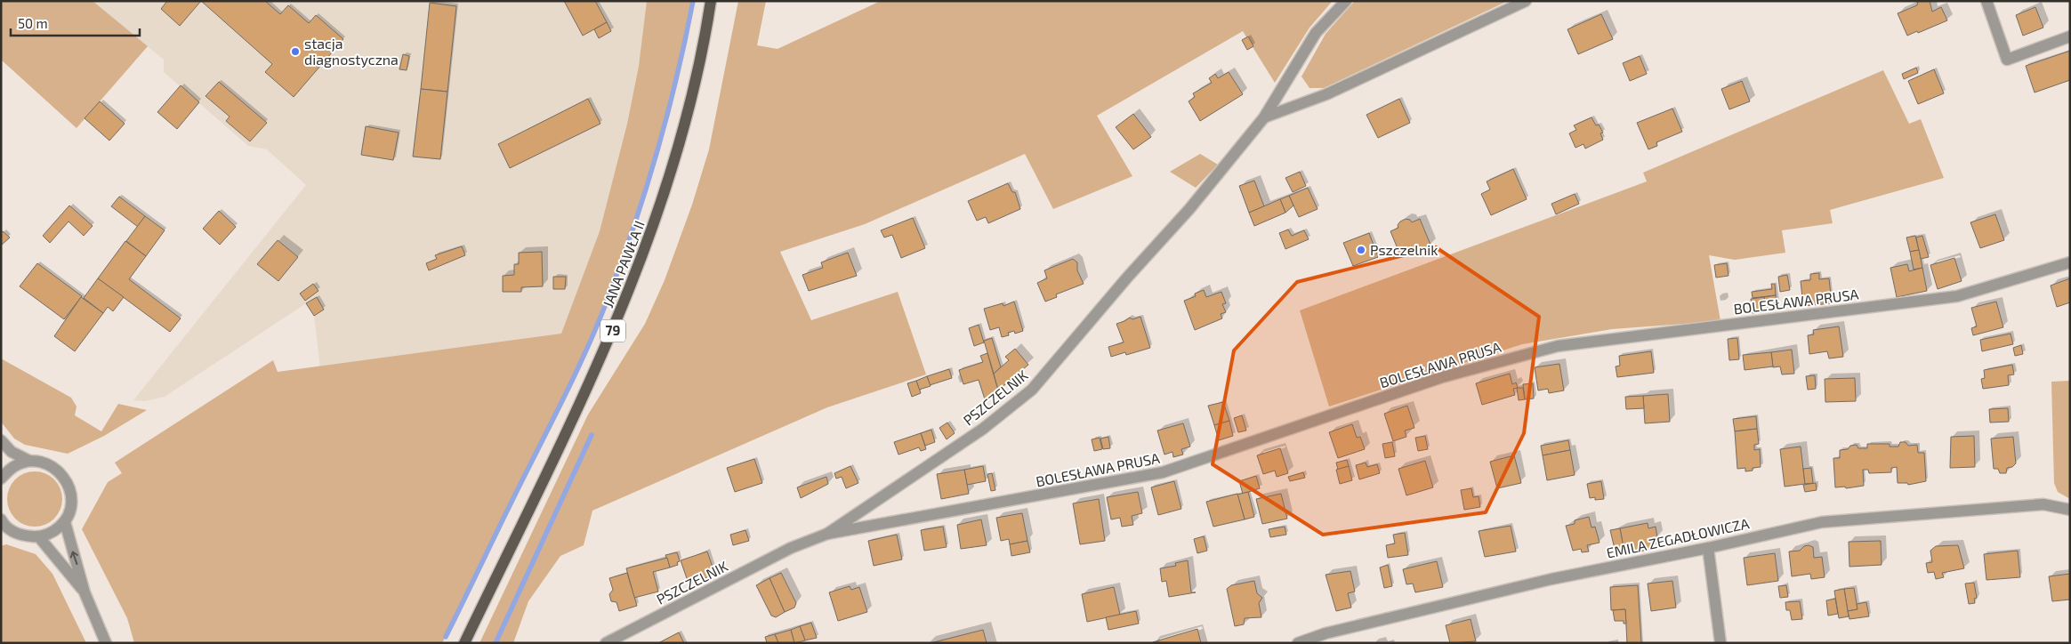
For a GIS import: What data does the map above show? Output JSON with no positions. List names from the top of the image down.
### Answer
{
  "streets": {
    "main road": ["JANA PAWŁA II", "79"],
    "street": ["BOLESŁAWA PRUSA", "PSZCZELNIK", "EMILA ZEGADŁOWICZA"]
  },
  "crossings": [
    ["BOLESŁAWA PRUSA", "PSZCZELNIK"]
  ],
  "places": ["stacja diagnostyczna", "Pszczelnik"],
  "scale_bar": "50 m"
}
